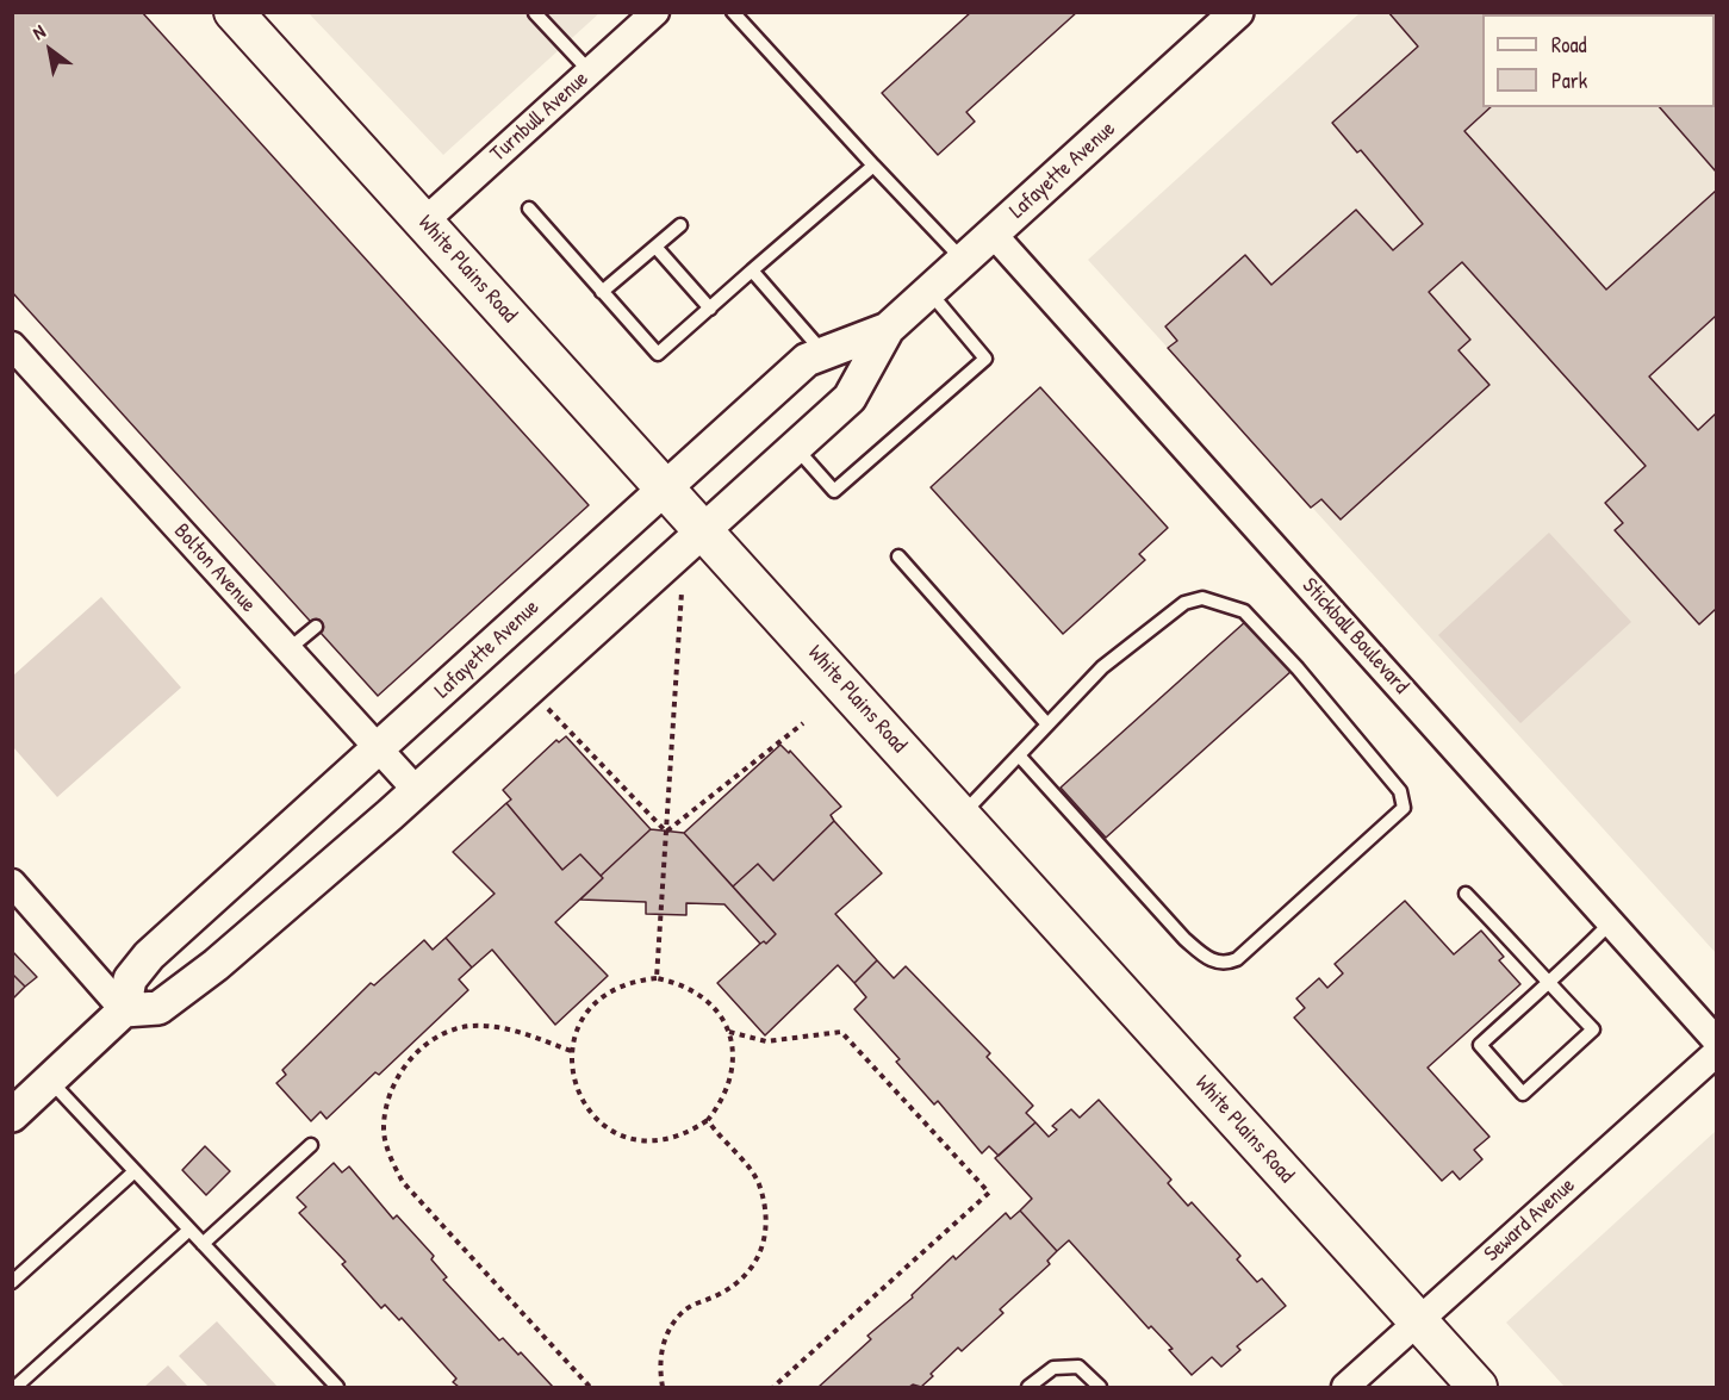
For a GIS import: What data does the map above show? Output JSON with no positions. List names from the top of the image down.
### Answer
{
  "streets": {
    "main road": ["White Plains Road"],
    "street": [
      "Turnbull Avenue",
      "Lafayette Avenue",
      "Bolton Avenue",
      "Stickball Boulevard",
      "Seward Avenue"
    ]
  },
  "crossings": [
    ["Turnbull Avenue", "White Plains Road"],
    ["Lafayette Avenue", "White Plains Road"],
    ["Lafayette Avenue", "Bolton Avenue"],
    ["Lafayette Avenue", "Stickball Boulevard"],
    ["White Plains Road", "Seward Avenue"]
  ],
  "legend": ["Road", "Park"],
  "north": "top left"
}
